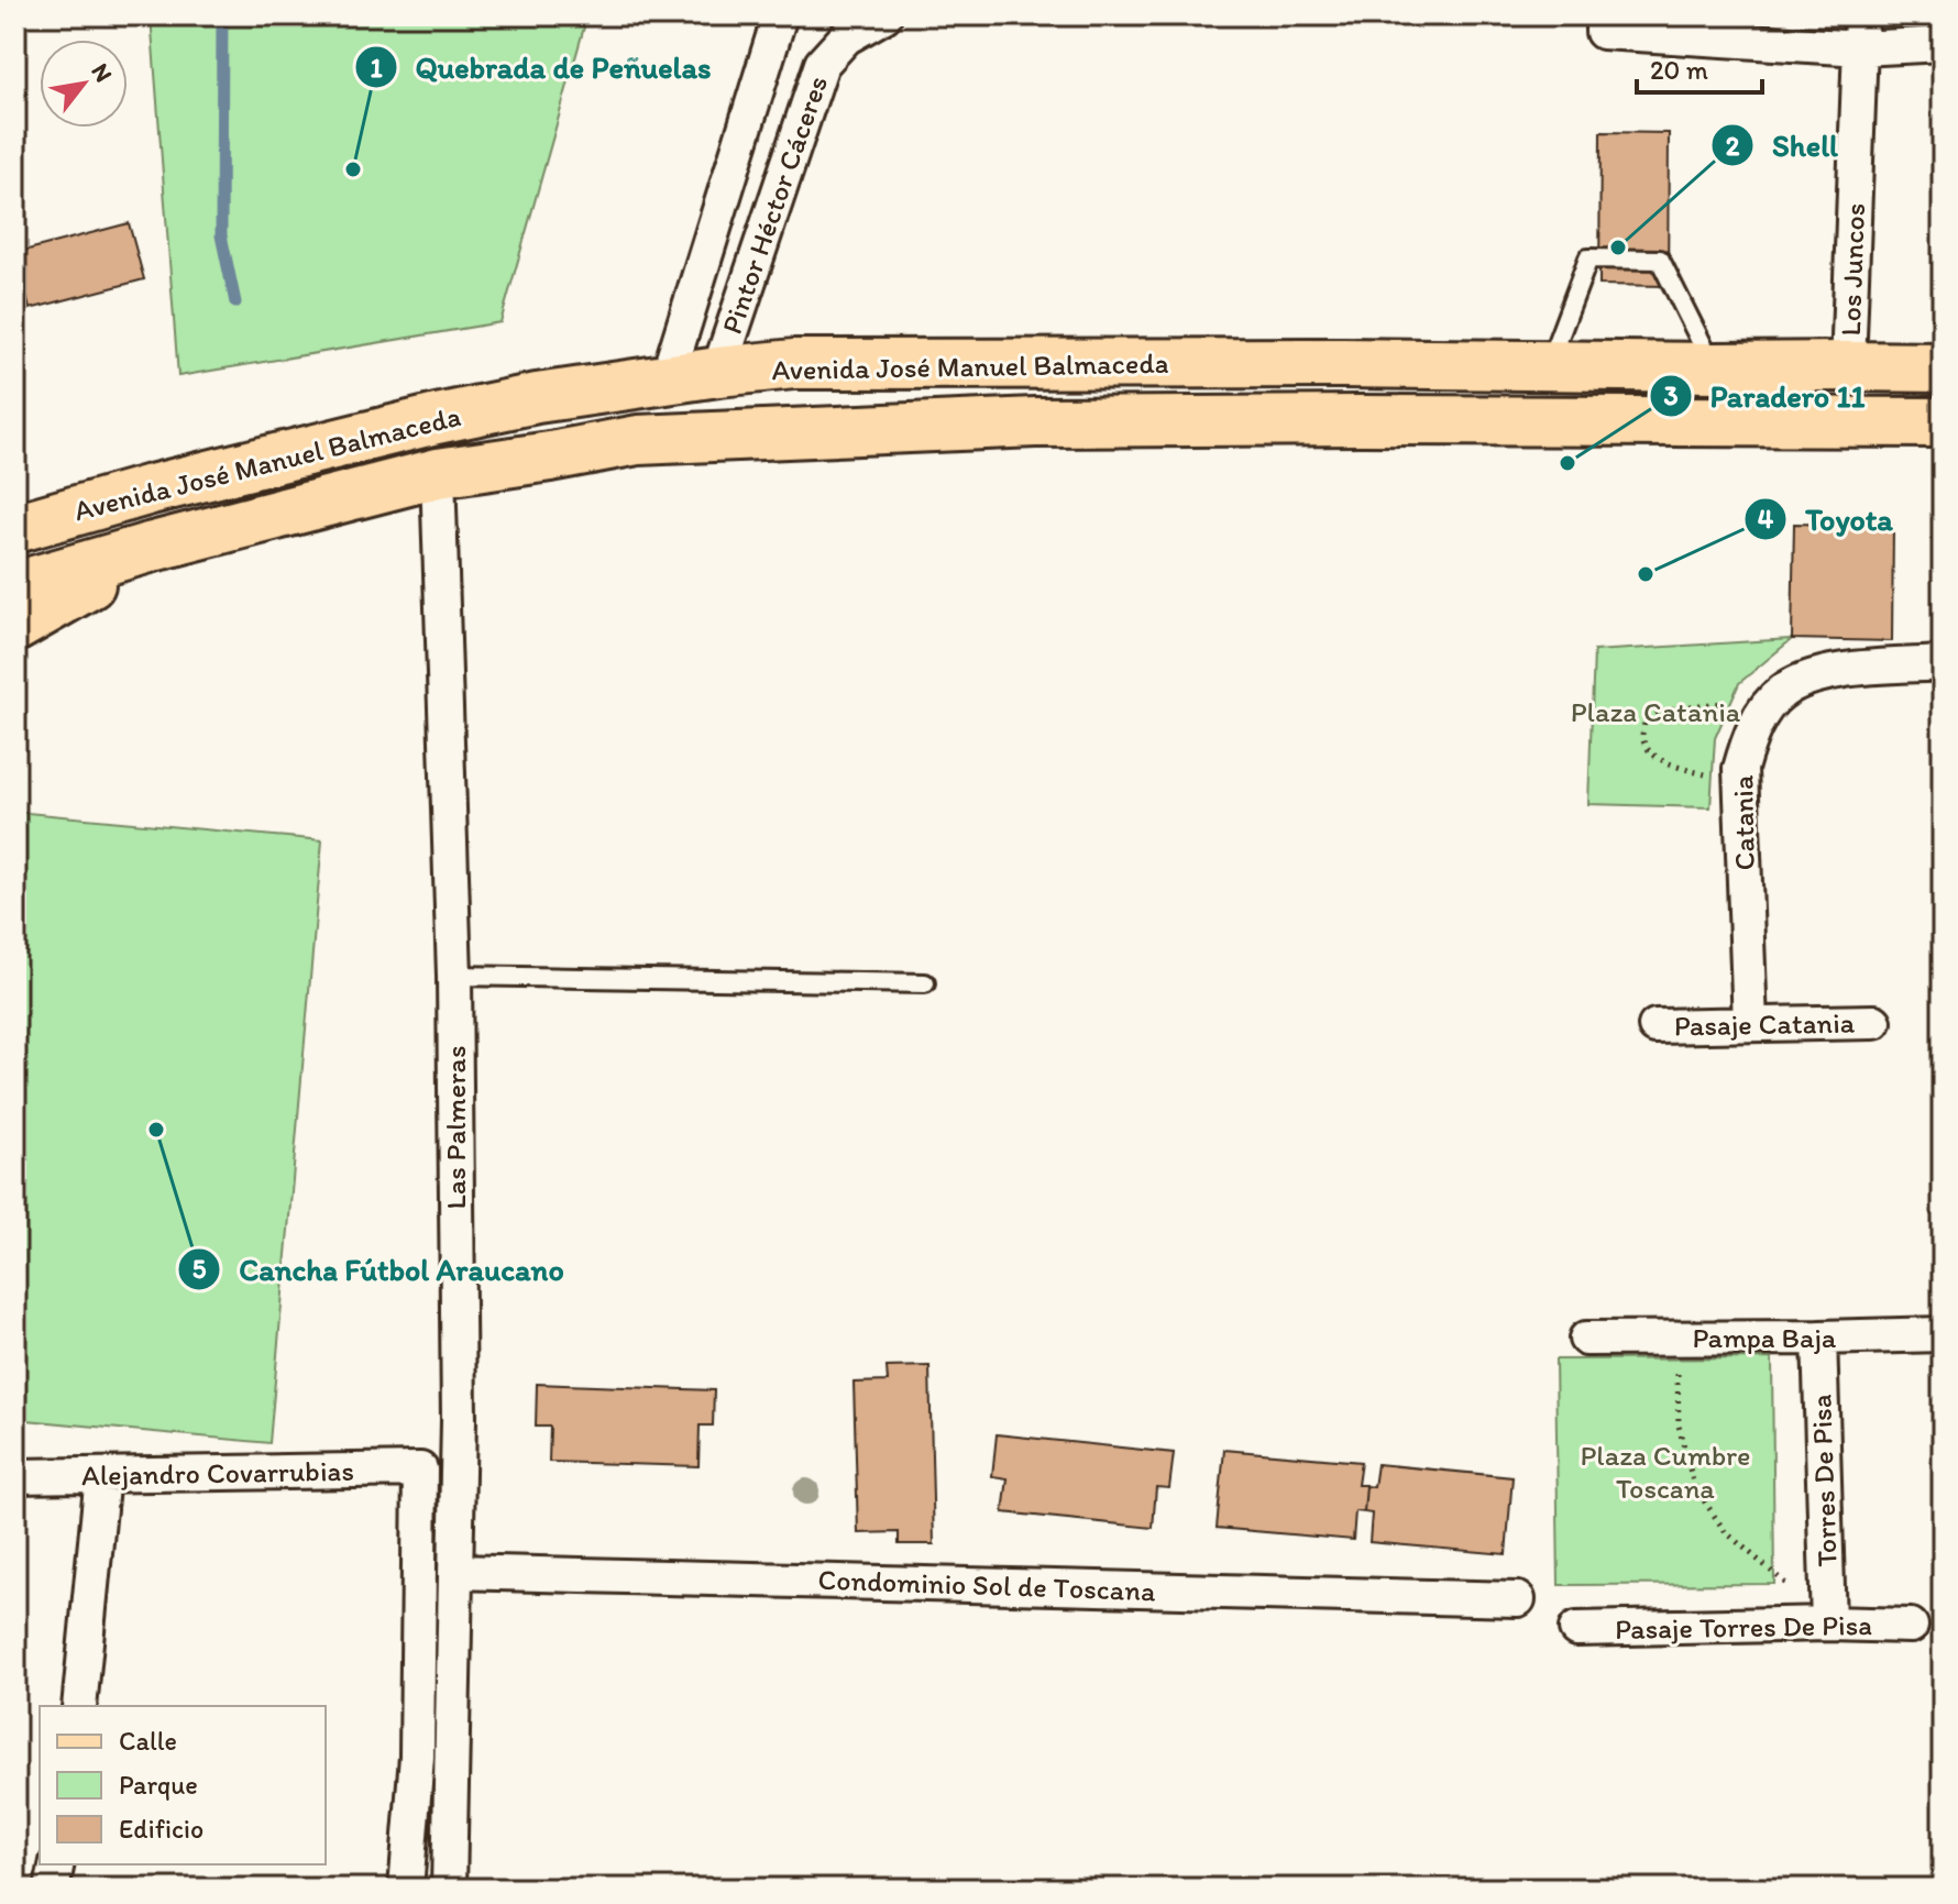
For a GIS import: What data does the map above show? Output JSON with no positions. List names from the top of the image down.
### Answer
{
  "streets": {
    "main road": ["Avenida José Manuel Balmaceda"],
    "street": [
      "Pintor Héctor Cáceres",
      "Los Juncos",
      "Catania",
      "Pasaje Catania",
      "Las Palmeras",
      "Pampa Baja",
      "Alejandro Covarrubias",
      "Torres De Pisa",
      "Condominio Sol de Toscana",
      "Pasaje Torres De Pisa"
    ]
  },
  "crossings": [
    ["Pintor Héctor Cáceres", "Avenida José Manuel Balmaceda"],
    ["Los Juncos", "Avenida José Manuel Balmaceda"],
    ["Avenida José Manuel Balmaceda", "Las Palmeras"],
    ["Catania", "Pasaje Catania"],
    ["Las Palmeras", "Condominio Sol de Toscana"],
    ["Pampa Baja", "Torres De Pisa"],
    ["Torres De Pisa", "Pasaje Torres De Pisa"]
  ],
  "parks": ["Plaza Catania", "Plaza Cumbre Toscana"],
  "places": [
    "Quebrada de Peñuelas",
    "Shell",
    "Paradero 11",
    "Toyota",
    "Cancha Fútbol Araucano"
  ],
  "legend": ["Calle", "Parque", "Edificio"],
  "scale_bar": "20 m",
  "north": "top right"
}
